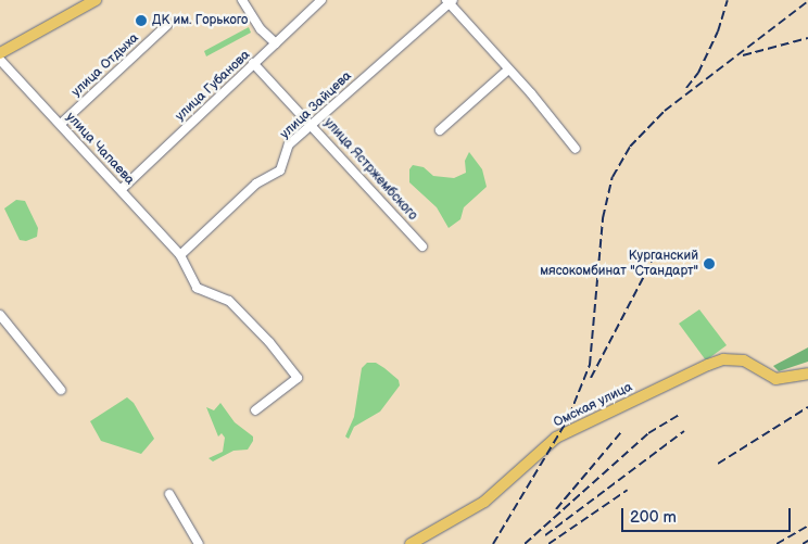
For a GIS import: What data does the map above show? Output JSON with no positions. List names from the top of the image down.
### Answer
{
  "streets": {
    "main road": ["Омская улица"],
    "street": [
      "улица Отдыха",
      "улица Губанова",
      "улица Зайцева",
      "улица Чапаева",
      "улица Ястржембского"
    ]
  },
  "crossings": [
    ["улица Отдыха", "улица Чапаева"],
    ["улица Губанова", "улица Чапаева"],
    ["улица Губанова", "улица Ястржембского"],
    ["улица Зайцева", "улица Чапаева"],
    ["улица Зайцева", "улица Ястржембского"]
  ],
  "places": ["ДК им. Горького", "Курганский мясокомбинат \"Стандарт\""],
  "scale_bar": "200 m"
}
